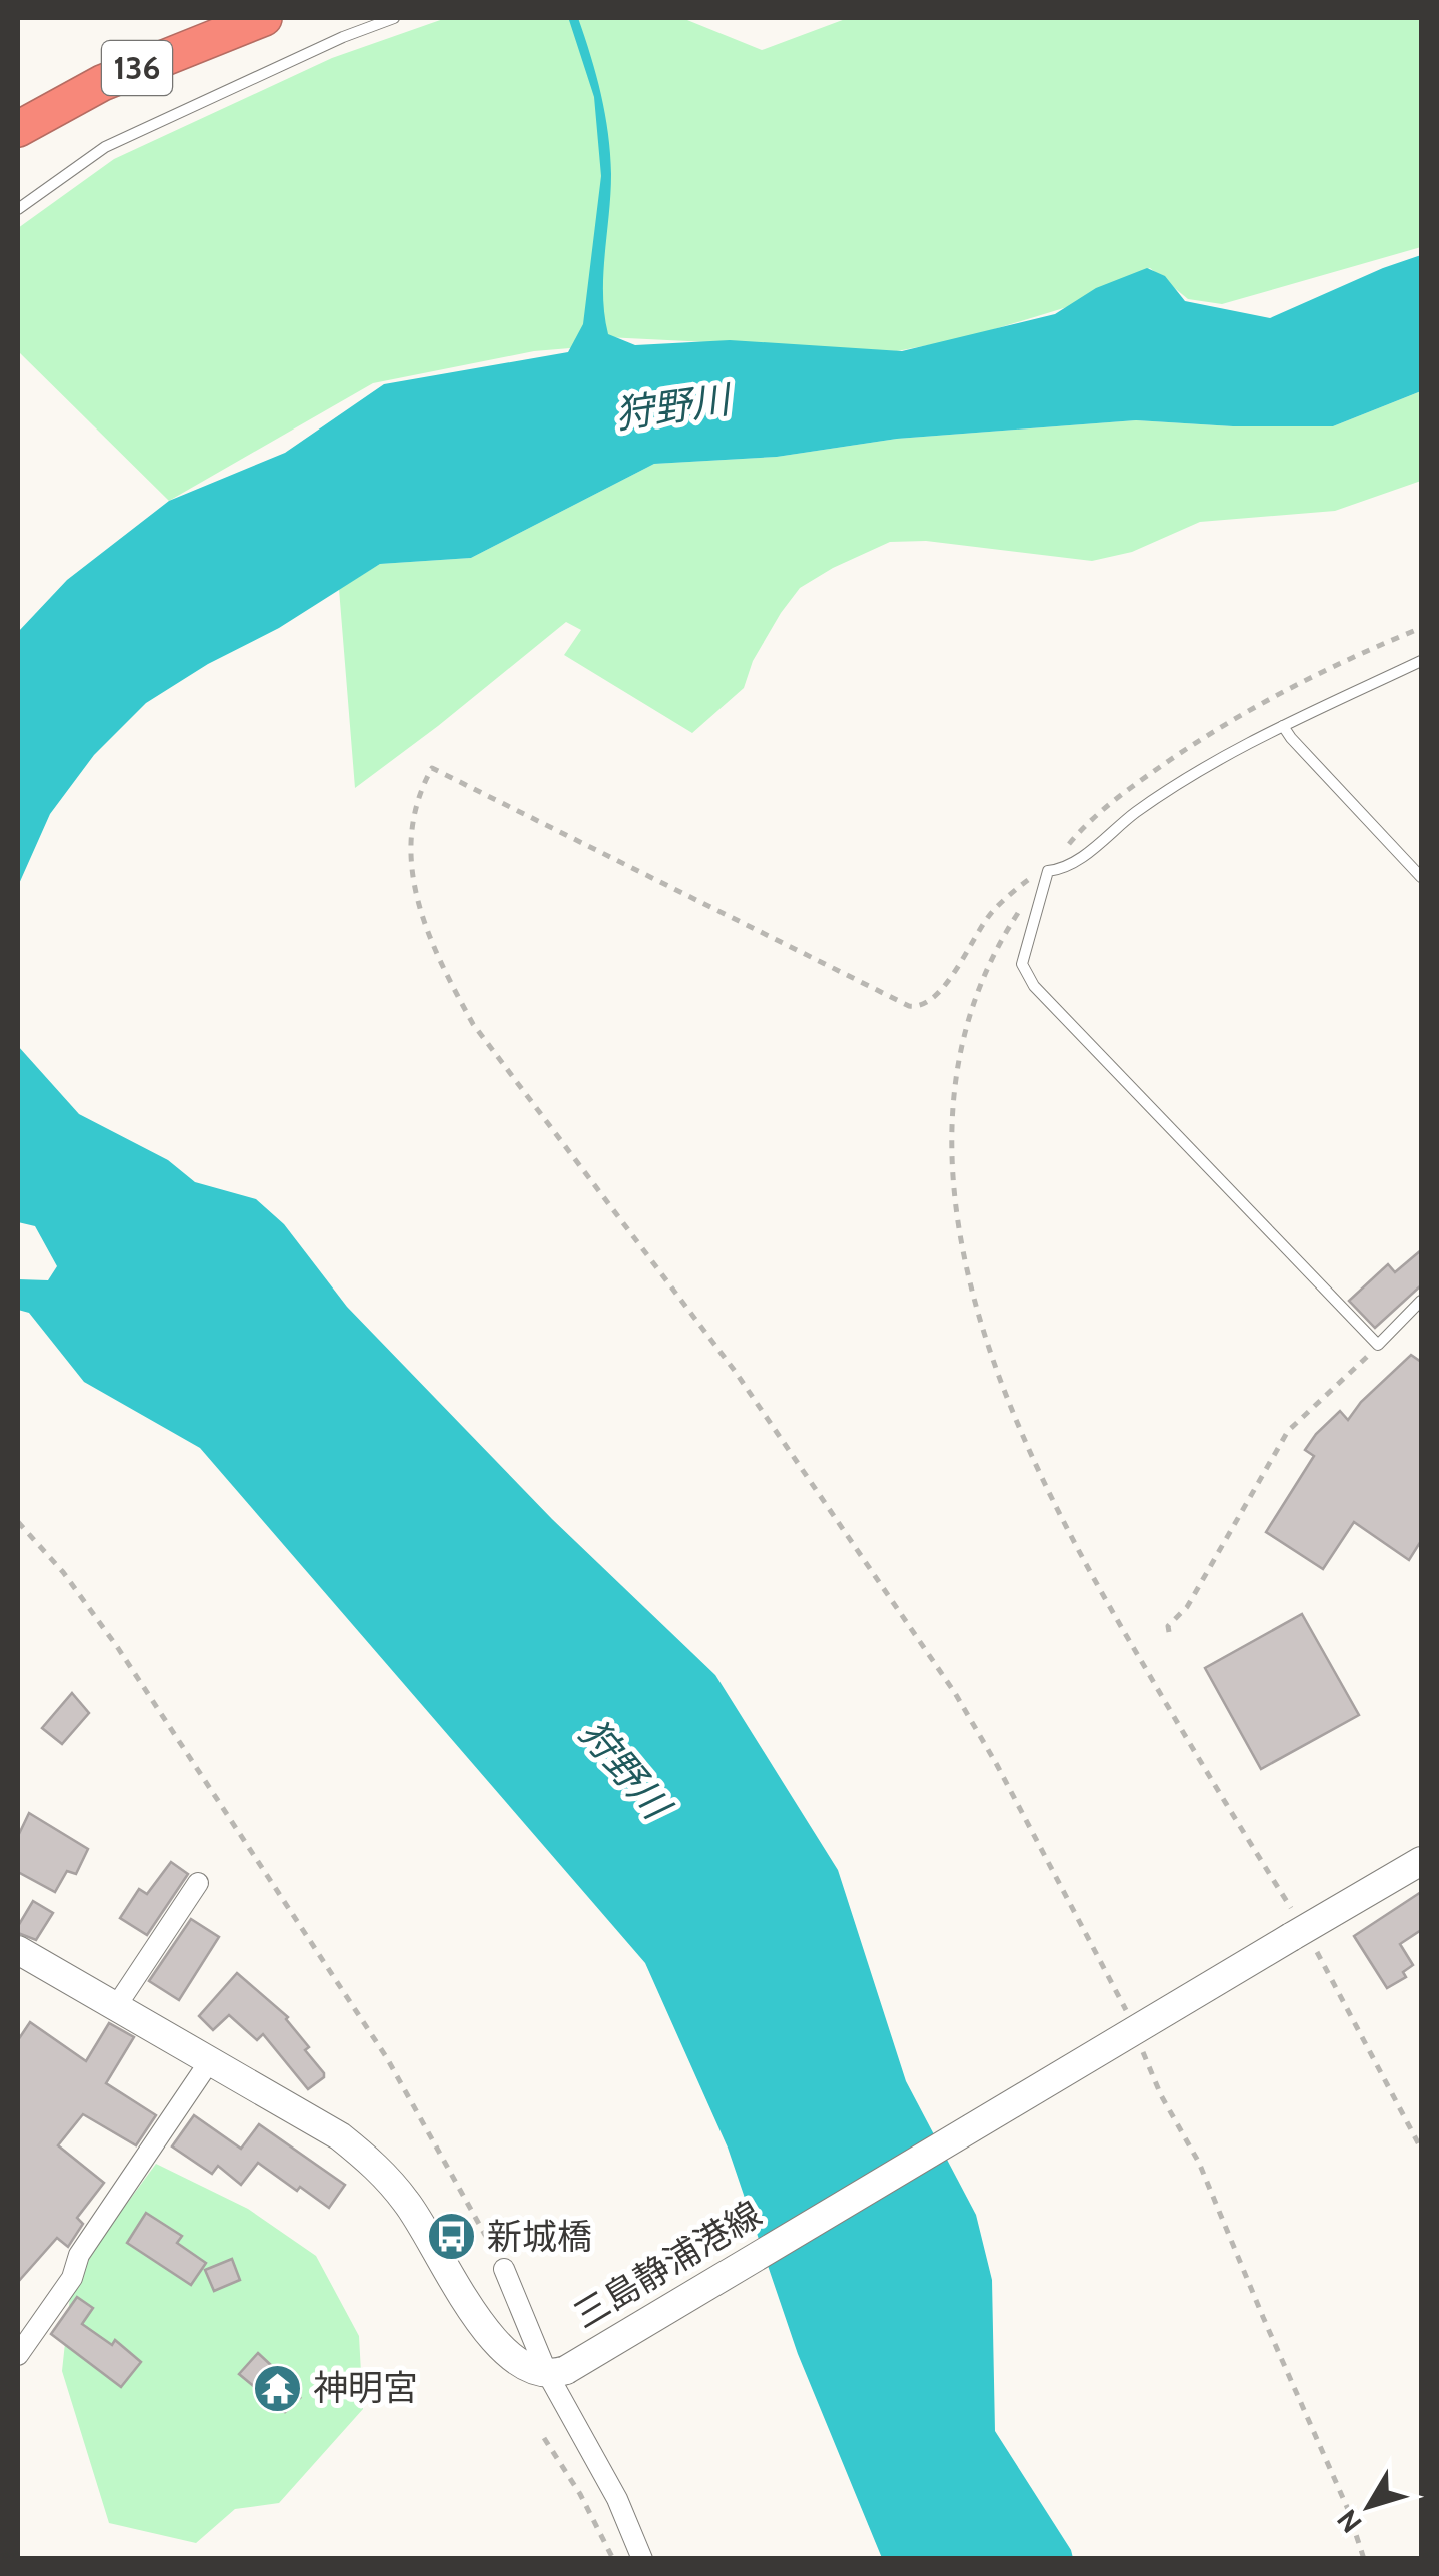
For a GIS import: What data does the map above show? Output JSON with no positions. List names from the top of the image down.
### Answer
{
  "streets": {
    "highway": ["136"],
    "main road": ["三島静浦港線"]
  },
  "water": ["狩野川"],
  "places": {
    "bus stop": ["新城橋"],
    "temple": ["神明宮"]
  },
  "north": "bottom left"
}
